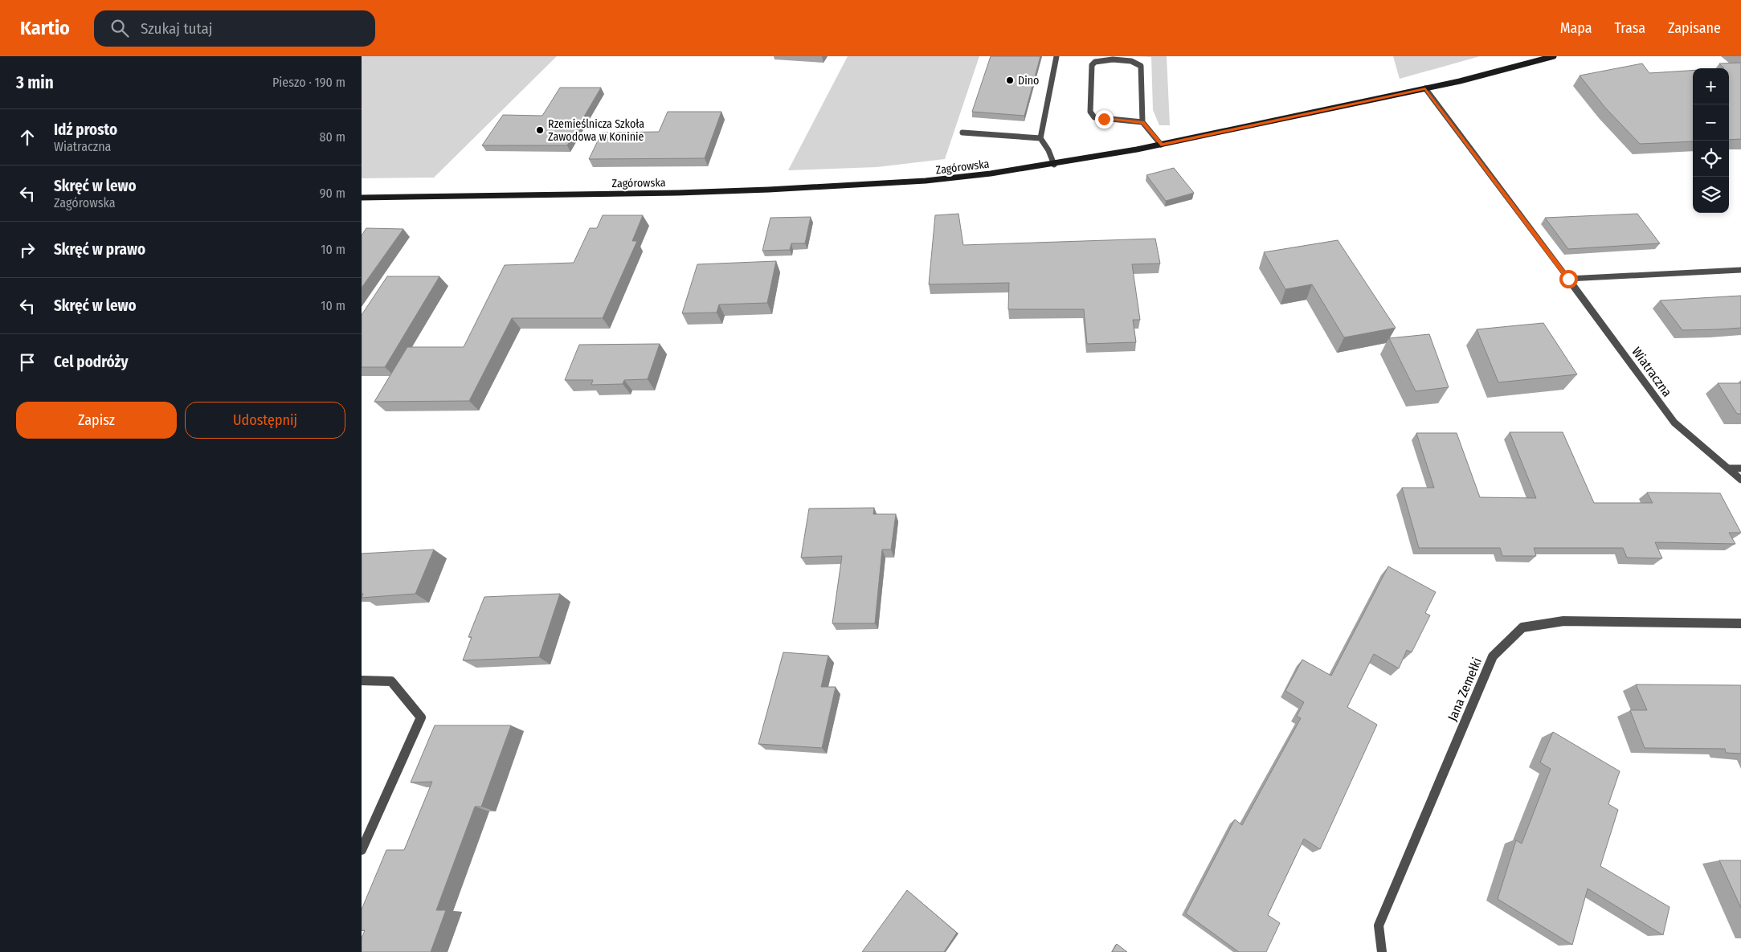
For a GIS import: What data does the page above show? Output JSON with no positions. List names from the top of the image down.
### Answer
{
  "streets": {
    "street": ["Zagórowska", "Wiatraczna", "Jana Zemełki"]
  },
  "crossings": [
    ["Zagórowska", "Wiatraczna"]
  ],
  "places": ["Dino", "Rzemieślnicza Szkoła Zawodowa w Koninie"],
  "page": {
    "header": "Kartio",
    "search": "Szukaj tutaj",
    "nav": ["Mapa", "Trasa", "Zapisane"],
    "heading": ["3 min", "Pieszo · 190 m"],
    "map_buttons": ["+", "−"],
    "list": [
      ["Idź prosto", "Wiatraczna", "80 m"],
      ["Skręć w lewo", "Zagórowska", "90 m"],
      ["Skręć w prawo", "10 m"],
      ["Skręć w lewo", "10 m"],
      "Cel podróży"
    ],
    "buttons": ["Zapisz", "Udostępnij"]
  }
}
